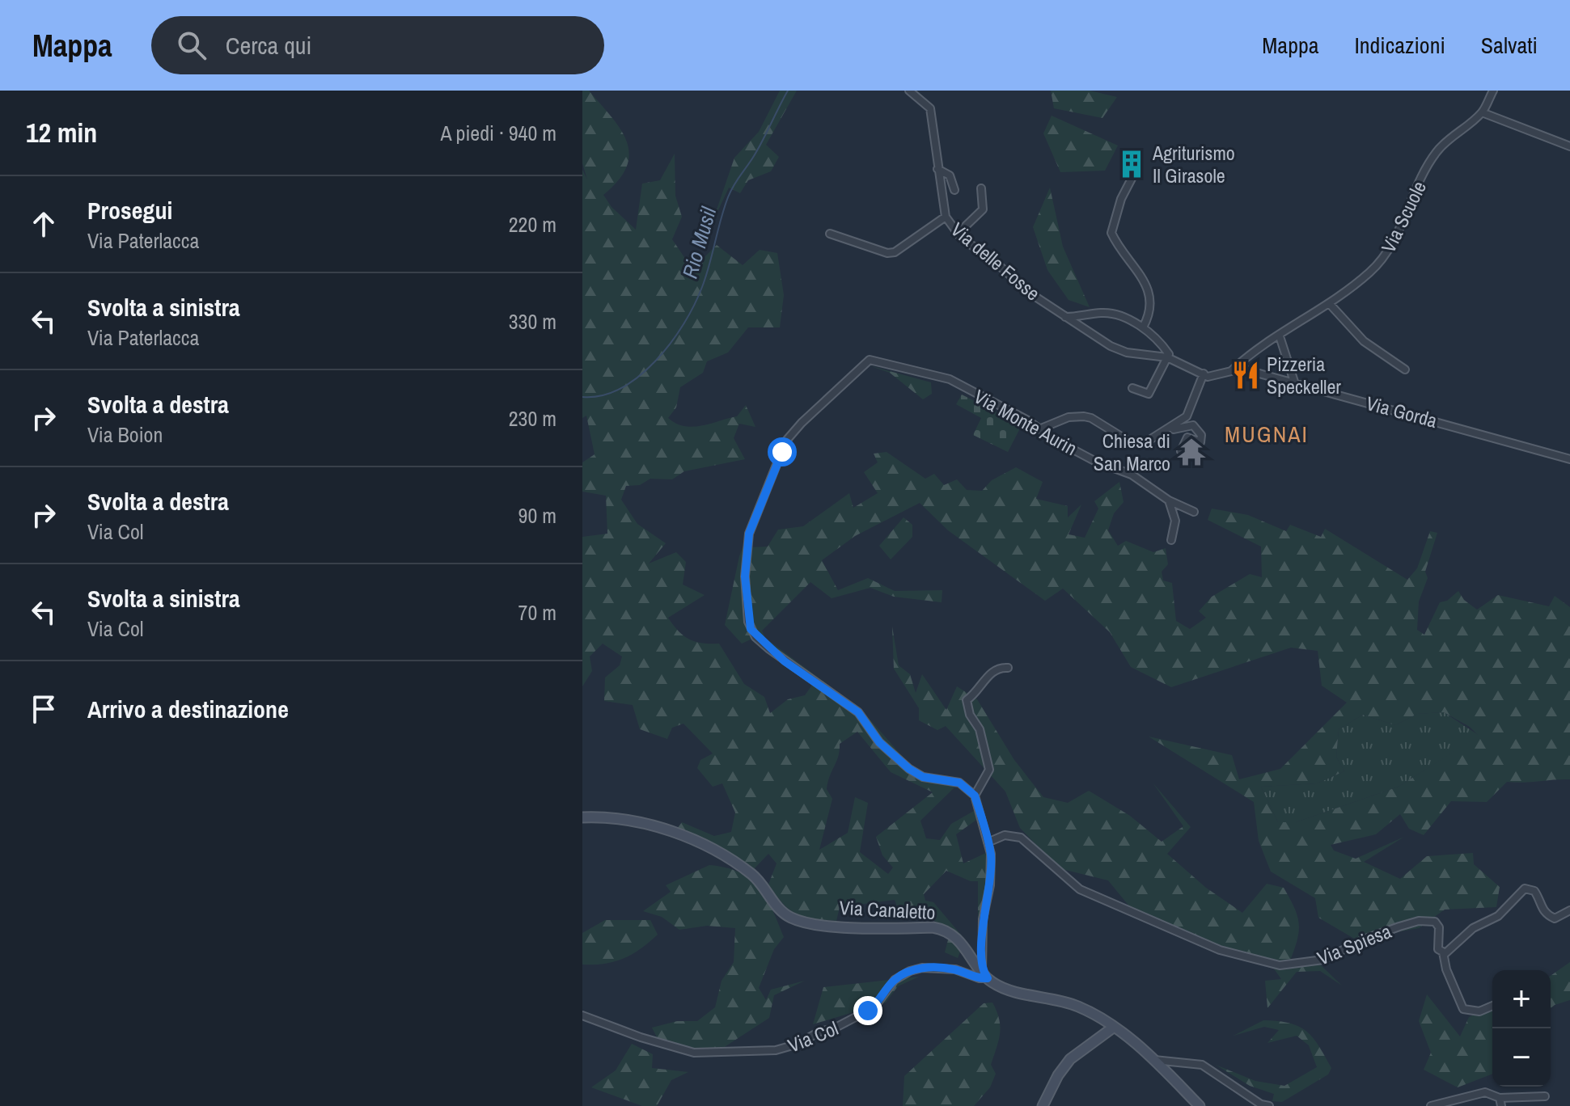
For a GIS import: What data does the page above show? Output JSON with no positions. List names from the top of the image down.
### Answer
{
  "streets": {
    "street": [
      "Via Scuole",
      "Via delle Fosse",
      "Via Gorda",
      "Via Monte Aurin",
      "Via Canaletto",
      "Via Spiesa",
      "Via Col"
    ]
  },
  "crossings": [
    ["Via Scuole", "Via Gorda"],
    ["Via Canaletto", "Via Col"]
  ],
  "districts": ["MUGNAI"],
  "water": ["Rio Musil"],
  "places": {
    "building": ["Agriturismo Il Girasole"],
    "restaurant": ["Pizzeria Speckeller"],
    "temple": ["Chiesa di San Marco"]
  },
  "page": {
    "header": "Mappa",
    "search": "Cerca qui",
    "nav": ["Mappa", "Indicazioni", "Salvati"],
    "heading": ["12 min", "A piedi · 940 m"],
    "list": [
      ["Prosegui", "Via Paterlacca", "220 m"],
      ["Svolta a sinistra", "Via Paterlacca", "330 m"],
      ["Svolta a destra", "Via Boion", "230 m"],
      ["Svolta a destra", "Via Col", "90 m"],
      ["Svolta a sinistra", "Via Col", "70 m"],
      "Arrivo a destinazione"
    ],
    "map_buttons": ["+", "−"]
  }
}
